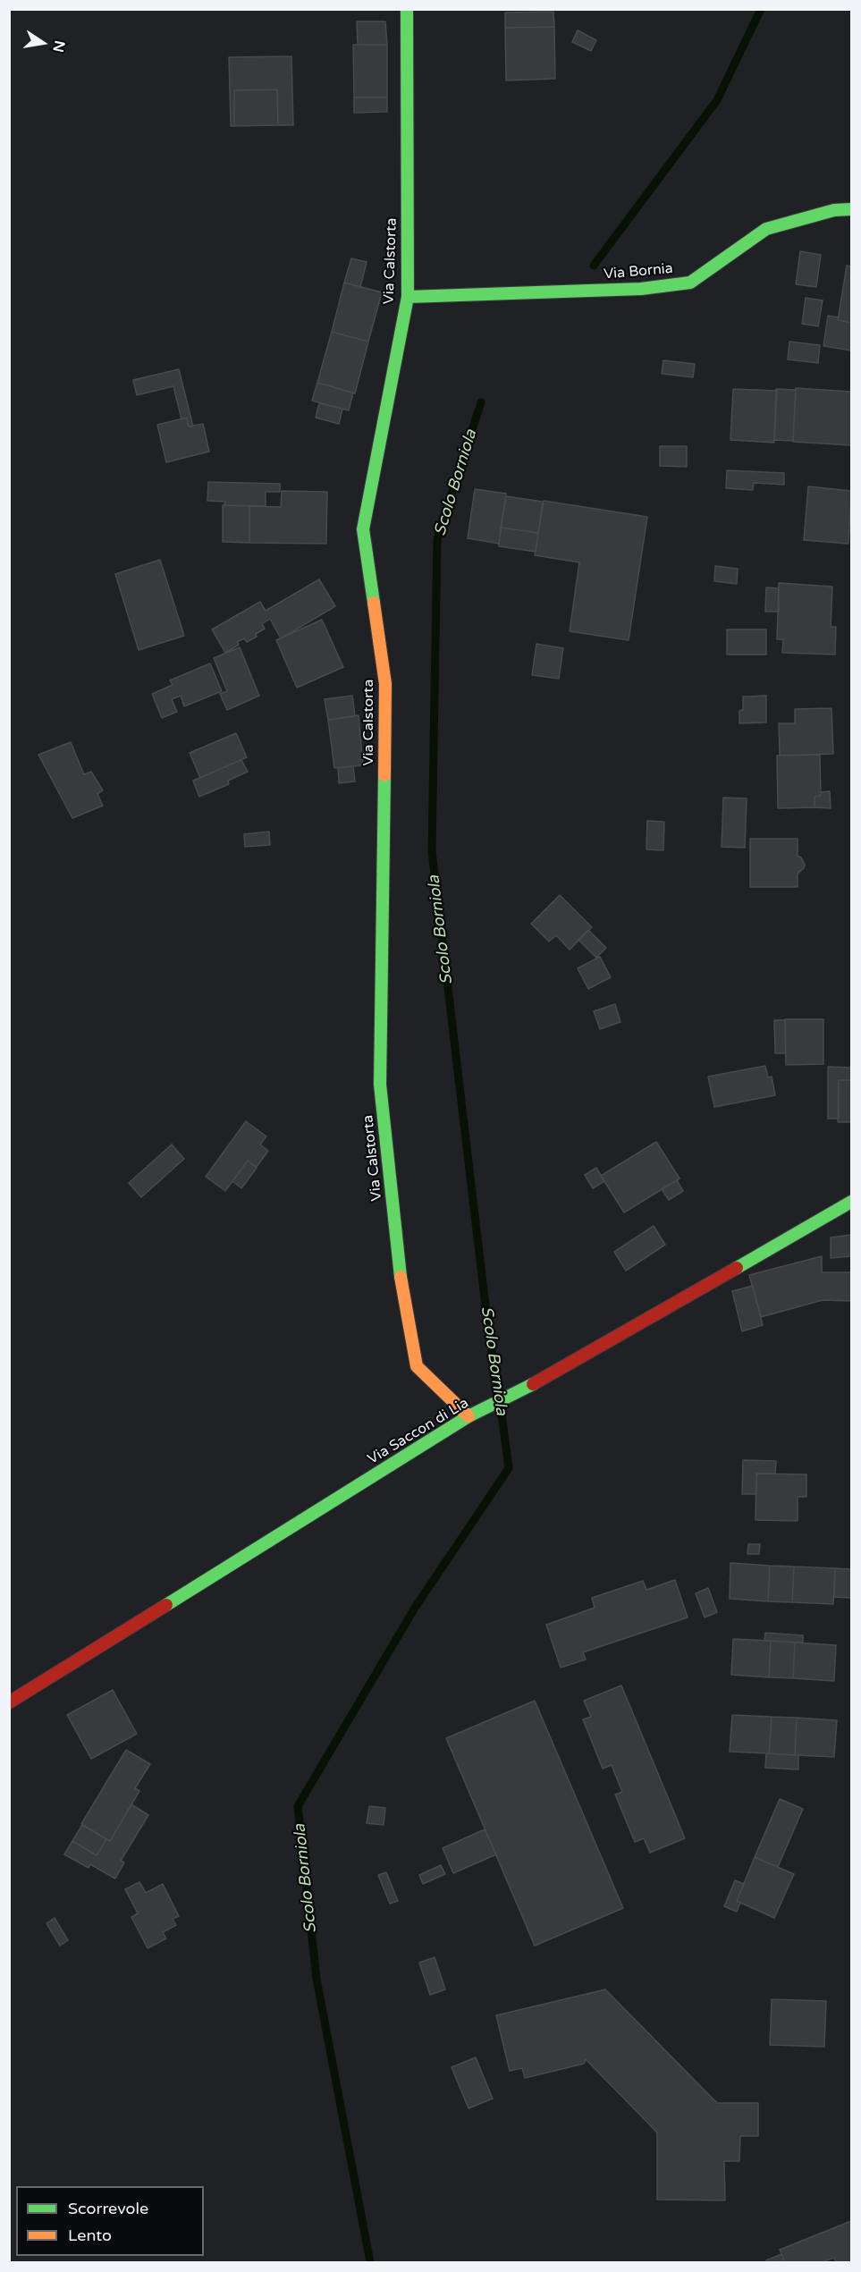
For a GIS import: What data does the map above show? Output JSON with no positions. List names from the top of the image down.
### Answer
{
  "streets": {
    "street": ["Via Calstorta", "Via Bornia", "Via Saccon di Lia"]
  },
  "crossings": [
    ["Via Calstorta", "Via Bornia"],
    ["Via Calstorta", "Via Saccon di Lia"]
  ],
  "water": ["Scolo Borniola"],
  "legend": ["Scorrevole", "Lento"],
  "north": "right"
}
